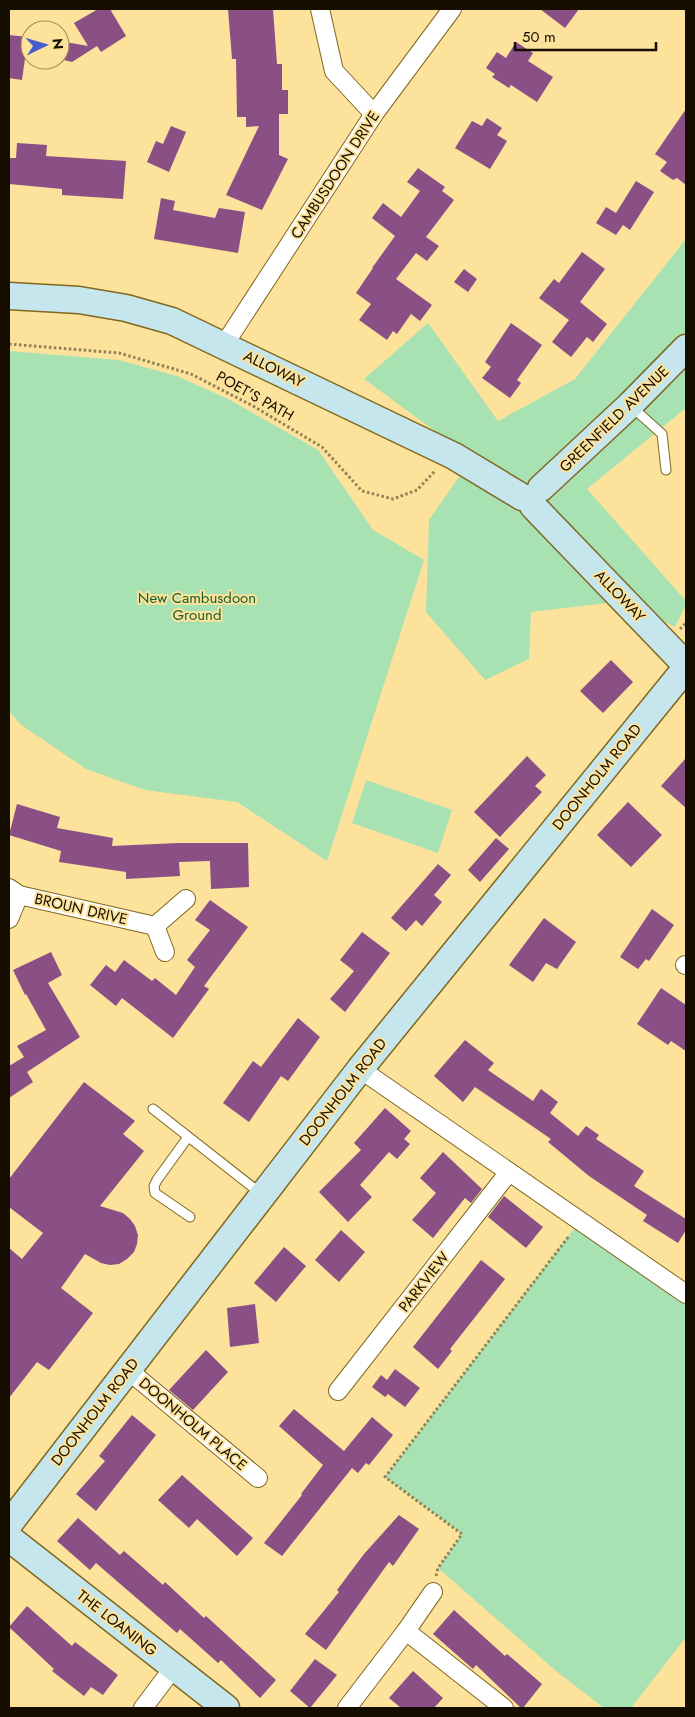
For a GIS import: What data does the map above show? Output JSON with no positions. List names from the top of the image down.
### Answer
{
  "streets": {
    "street": [
      "CAMBUSDOON DRIVE",
      "ALLOWAY",
      "GREENFIELD AVENUE",
      "DOONHOLM ROAD",
      "BROUN DRIVE",
      "PARKVIEW",
      "DOONHOLM PLACE",
      "THE LOANING"
    ],
    "path": ["POET'S PATH"]
  },
  "crossings": [
    ["CAMBUSDOON DRIVE", "ALLOWAY"],
    ["ALLOWAY", "POET'S PATH"],
    ["ALLOWAY", "GREENFIELD AVENUE"],
    ["ALLOWAY", "DOONHOLM ROAD"],
    ["DOONHOLM ROAD", "DOONHOLM PLACE"]
  ],
  "parks": ["New Cambusdoon Ground"],
  "scale_bar": "50 m",
  "north": "right"
}
